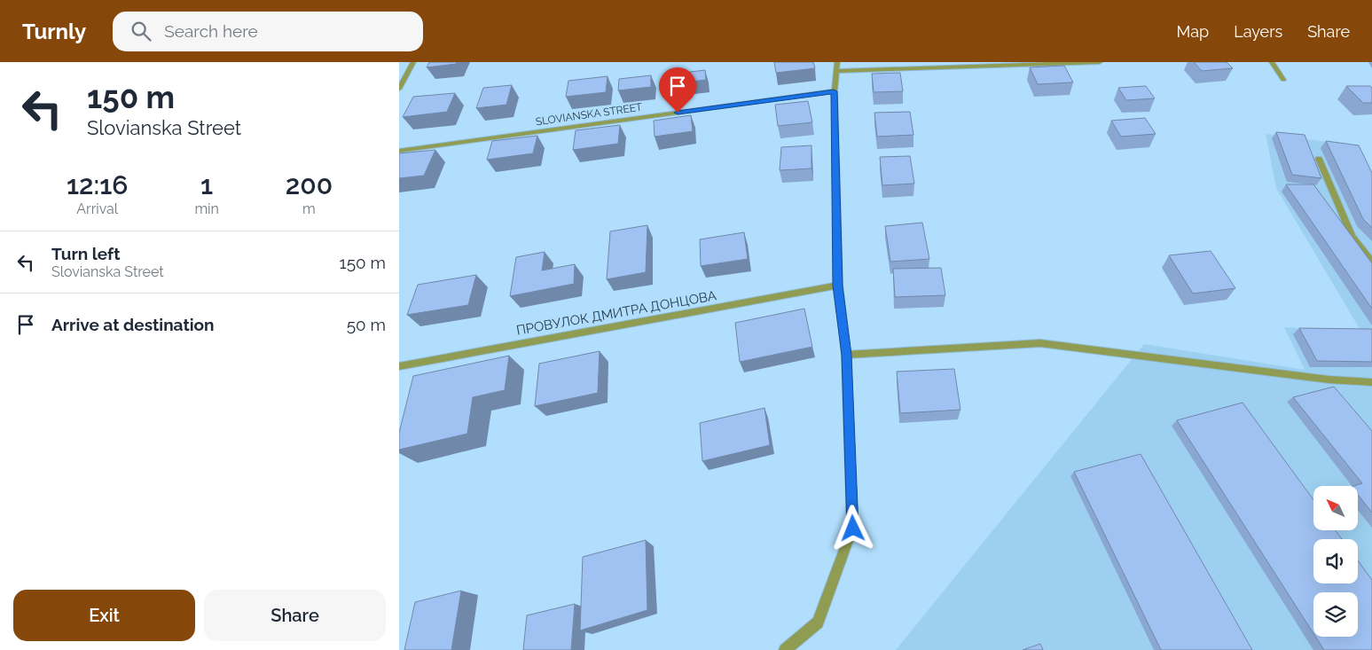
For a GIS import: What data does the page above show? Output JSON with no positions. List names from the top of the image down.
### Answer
{
  "streets": {
    "street": ["SLOVIANSKA STREET", "ПРОВУЛОК ДМИТРА ДОНЦОВА"]
  },
  "north": "top left",
  "page": {
    "header": "Turnly",
    "search": "Search here",
    "nav": ["Map", "Layers", "Share"],
    "turn": ["150 m", "Slovianska Street"],
    "eta": [
      "12:16",
      "Arrival",
      "1",
      "min",
      "200",
      "m"
    ],
    "list": [
      {
        "name": "Turn left",
        "note": "Slovianska Street",
        "value": "150 m"
      },
      {
        "name": "Arrive at destination",
        "value": "50 m"
      }
    ],
    "buttons": ["Exit", "Share"]
  }
}
